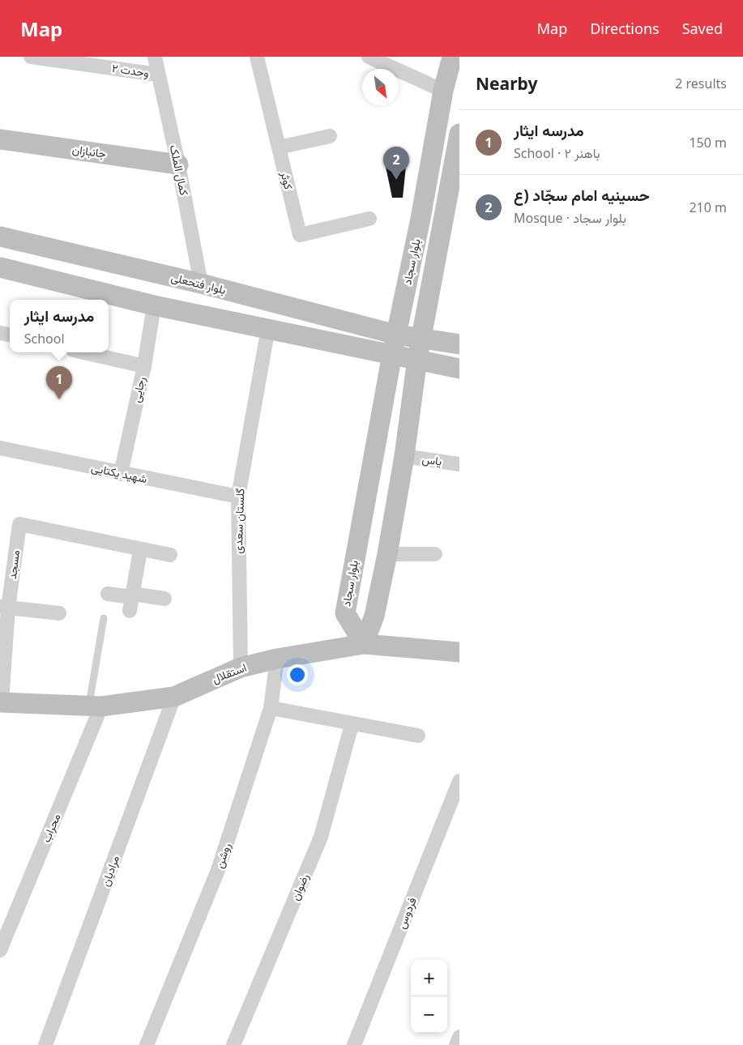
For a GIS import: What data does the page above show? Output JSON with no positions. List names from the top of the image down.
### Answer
{
  "streets": {
    "street": [
      "وحدت ۲",
      "جانبازان",
      "کمال الملک",
      "کوثر",
      "بلوار سجاد",
      "بلوار فتحعلی",
      "رجایی",
      "یاس",
      "شهید یکتایی",
      "گلستان سعدی",
      "مسجد",
      "استقلال",
      "محراب",
      "روشن",
      "مرادیان",
      "رضوان",
      "فردوس"
    ]
  },
  "crossings": [
    ["وحدت ۲", "کمال الملک"],
    ["جانبازان", "کمال الملک"],
    ["کمال الملک", "بلوار فتحعلی"],
    ["بلوار سجاد", "بلوار فتحعلی"],
    ["بلوار سجاد", "یاس"],
    ["بلوار سجاد", "استقلال"],
    ["رجایی", "شهید یکتایی"],
    ["شهید یکتایی", "گلستان سعدی"],
    ["گلستان سعدی", "استقلال"],
    ["مسجد", "استقلال"],
    ["استقلال", "محراب"],
    ["استقلال", "روشن"],
    ["استقلال", "مرادیان"]
  ],
  "north": "bottom right",
  "page": {
    "header": "Map",
    "nav": ["Map", "Directions", "Saved"],
    "heading": ["Nearby", "2 results"],
    "list": [
      {
        "mark": "1",
        "name": "مدرسه ایثار",
        "note": "School · باهنر ۲",
        "value": "150 m"
      },
      {
        "mark": "2",
        "name": "حسینیه امام سجّاد (ع",
        "note": "Mosque · بلوار سجاد",
        "value": "210 m"
      }
    ],
    "pins": ["2", "1"],
    "popup": ["مدرسه ایثار", "School"],
    "map_buttons": ["+", "−"]
  }
}
